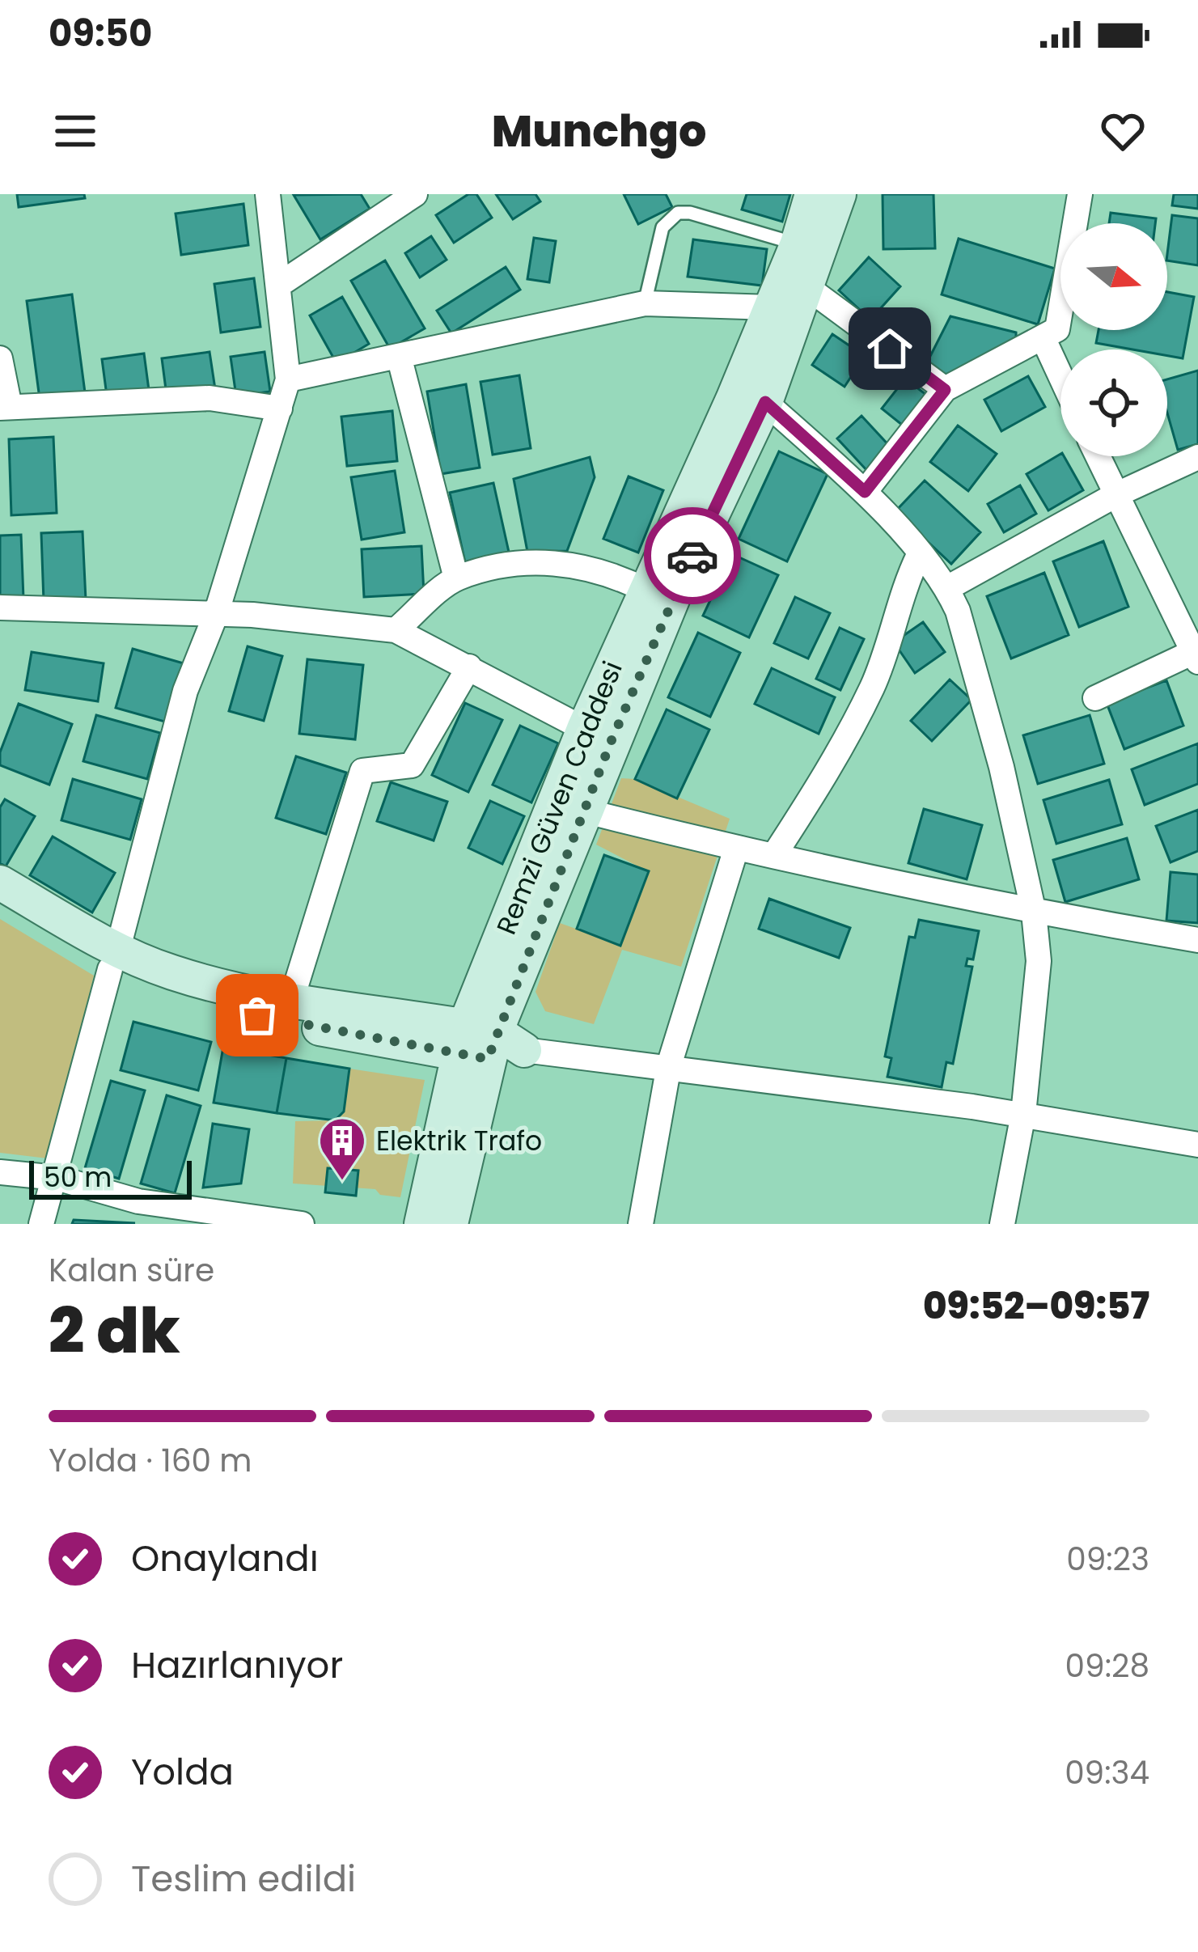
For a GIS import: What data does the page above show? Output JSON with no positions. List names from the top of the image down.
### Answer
{
  "streets": {
    "main road": ["Remzi Güven Caddesi"]
  },
  "places": {
    "building": ["Elektrik Trafo"]
  },
  "scale_bar": "50 m",
  "north": "right",
  "page": {
    "status": "09:50",
    "header": "Munchgo",
    "scale": "50 m",
    "heading": ["2 dk", "Kalan süre", "09:52–09:57"],
    "bar": "Yolda · 160 m",
    "list": [
      ["Onaylandı", "09:23"],
      ["Hazırlanıyor", "09:28"],
      ["Yolda", "09:34"],
      "Teslim edildi"
    ]
  }
}
